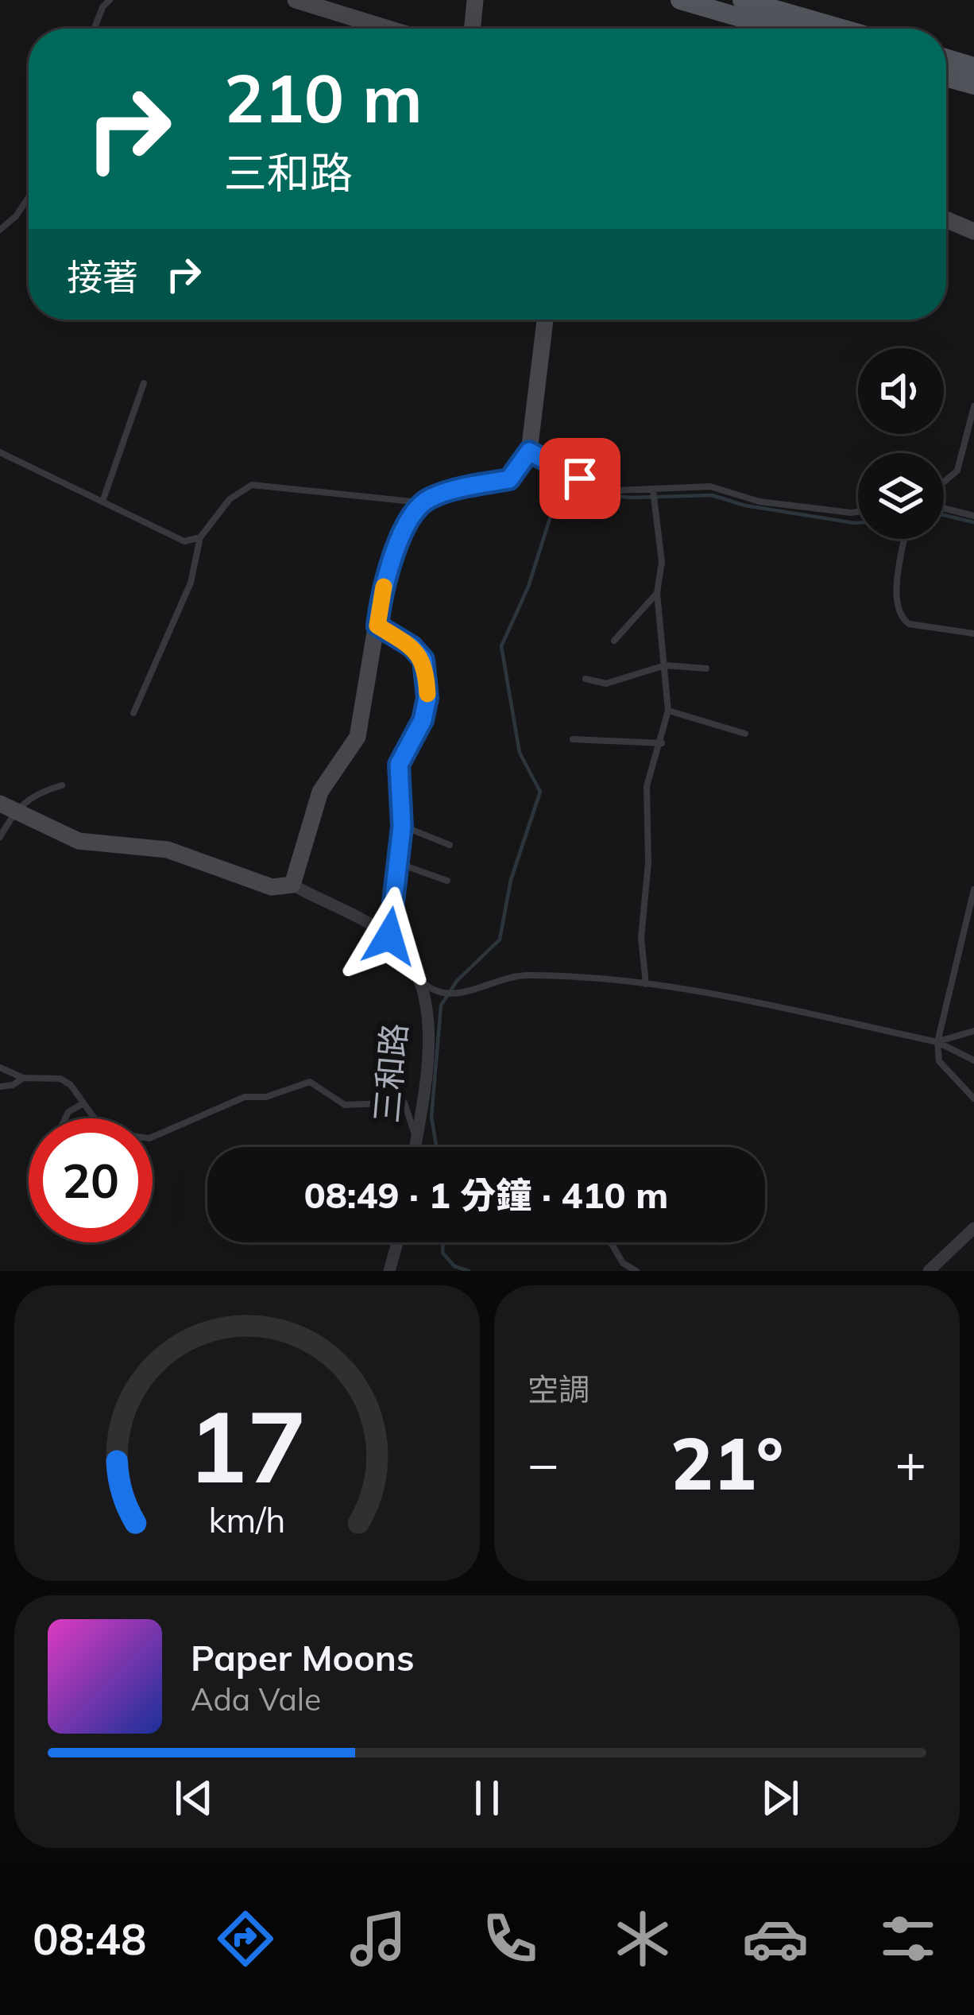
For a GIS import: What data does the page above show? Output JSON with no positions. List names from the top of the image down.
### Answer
{
  "streets": {
    "main road": ["三和路"]
  },
  "page": {
    "turn": ["210 m", "三和路"],
    "then": "接著",
    "limit": "20",
    "trip": "08:49 · 1 分鐘 · 410 m",
    "tile": "空調",
    "heat": ["−", "21°", "+"],
    "song": ["Paper Moons", "Ada Vale"],
    "tabs": "08:48",
    "gauge": ["17", "km/h"]
  }
}
